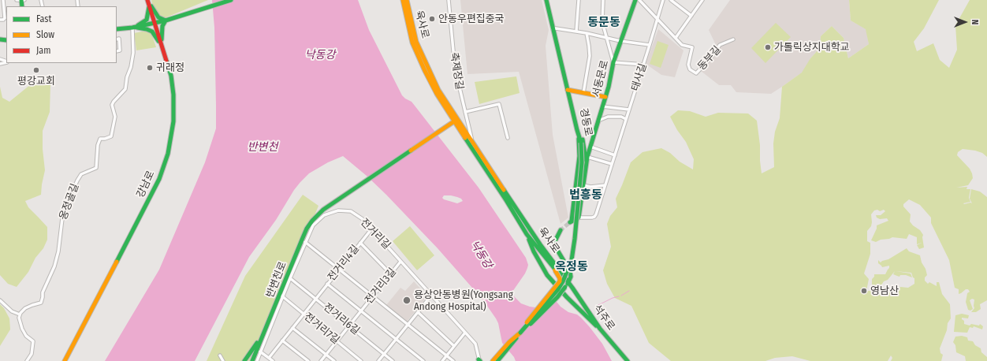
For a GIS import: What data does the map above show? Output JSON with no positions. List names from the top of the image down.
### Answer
{
  "streets": {
    "street": [
      "육사로",
      "동부길",
      "축제장길",
      "태사길",
      "서동문로",
      "경동로",
      "강남로",
      "옹정골길",
      "전거리길",
      "전거리4길",
      "반변천로",
      "전거리3길",
      "석주로",
      "전거리6길",
      "전거리7길"
    ]
  },
  "crossings": [
    ["육사로", "축제장길"],
    ["육사로", "반변천로"],
    ["육사로", "석주로"],
    ["서동문로", "경동로"],
    ["전거리길", "전거리4길"],
    ["전거리길", "반변천로"],
    ["전거리길", "전거리3길"],
    ["전거리길", "전거리6길"],
    ["전거리길", "전거리7길"],
    ["전거리4길", "전거리3길"],
    ["전거리4길", "전거리6길"],
    ["전거리4길", "전거리7길"],
    ["반변천로", "전거리7길"],
    ["전거리3길", "전거리6길"],
    ["전거리3길", "전거리7길"]
  ],
  "districts": ["동문동", "법흥동", "옥정동"],
  "water": ["낙동강", "반변천"],
  "places": [
    "안동우편집중국",
    "가톨릭상지대학교",
    "귀래정",
    "평강교회",
    "영남산",
    "용상안동병원(Yongsang Andong Hospital)"
  ],
  "legend": ["Fast", "Slow", "Jam"],
  "north": "right"
}
